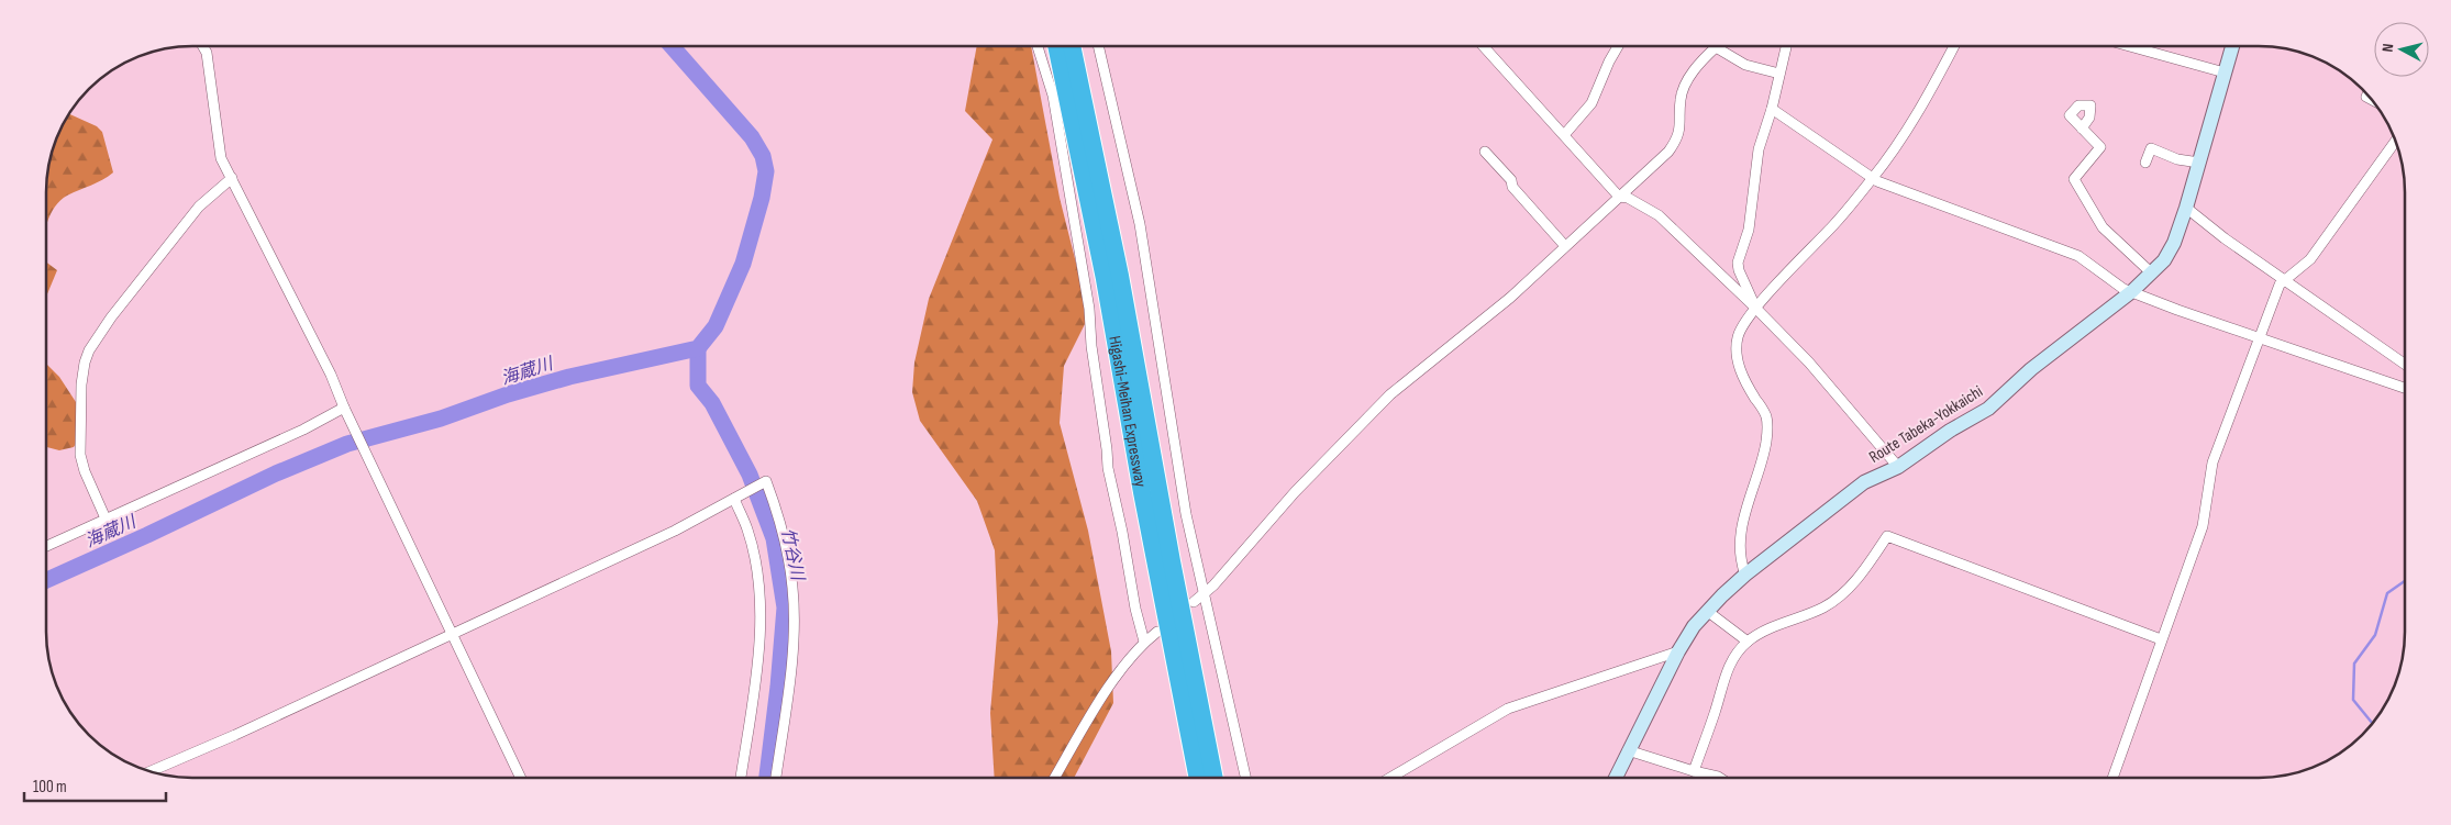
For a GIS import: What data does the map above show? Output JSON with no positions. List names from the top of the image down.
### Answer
{
  "streets": {
    "highway": ["Higashi-Meihan Expressway"],
    "main road": ["Route Tabeka-Yokkaichi"]
  },
  "water": ["海蔵川", "竹谷川"],
  "scale_bar": "100 m",
  "north": "left"
}
